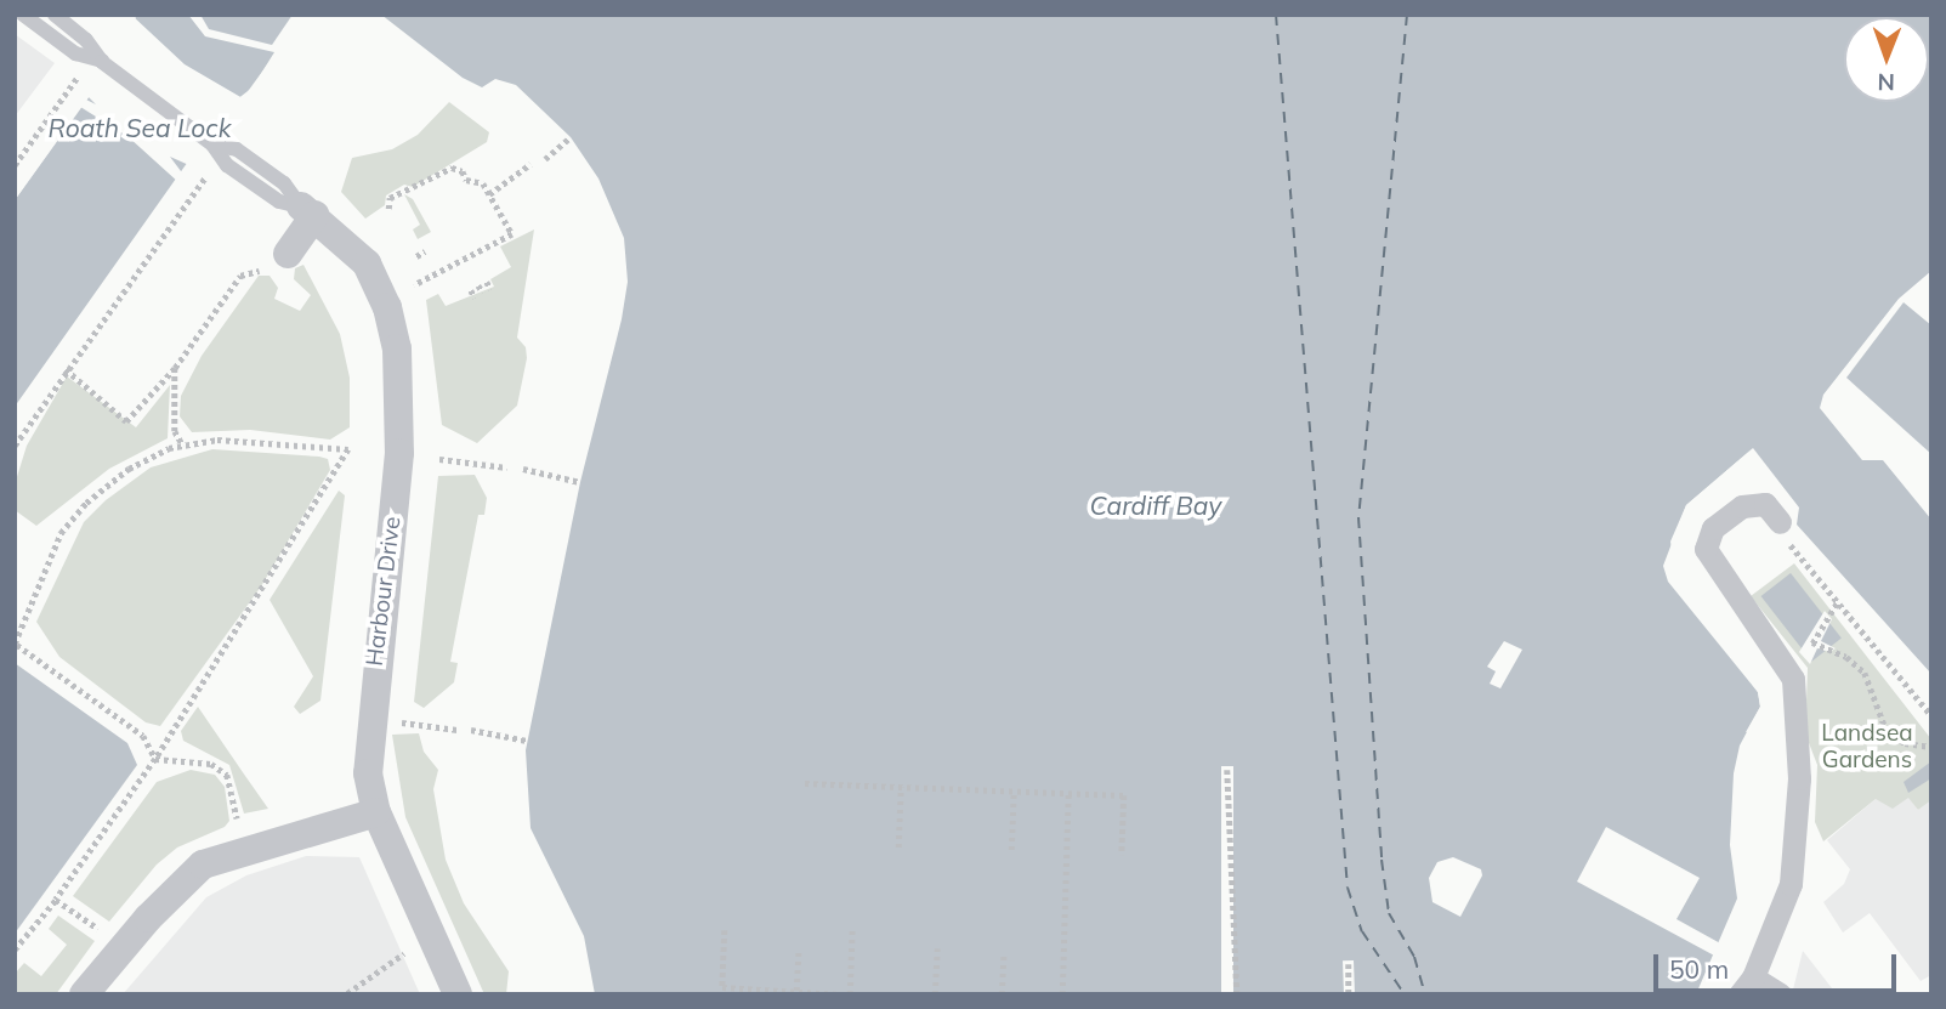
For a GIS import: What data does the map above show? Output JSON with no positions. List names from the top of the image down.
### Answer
{
  "streets": {
    "street": ["Harbour Drive"]
  },
  "water": ["Roath Sea Lock", "Cardiff Bay"],
  "parks": ["Landsea Gardens"],
  "scale_bar": "50 m",
  "north": "bottom"
}
